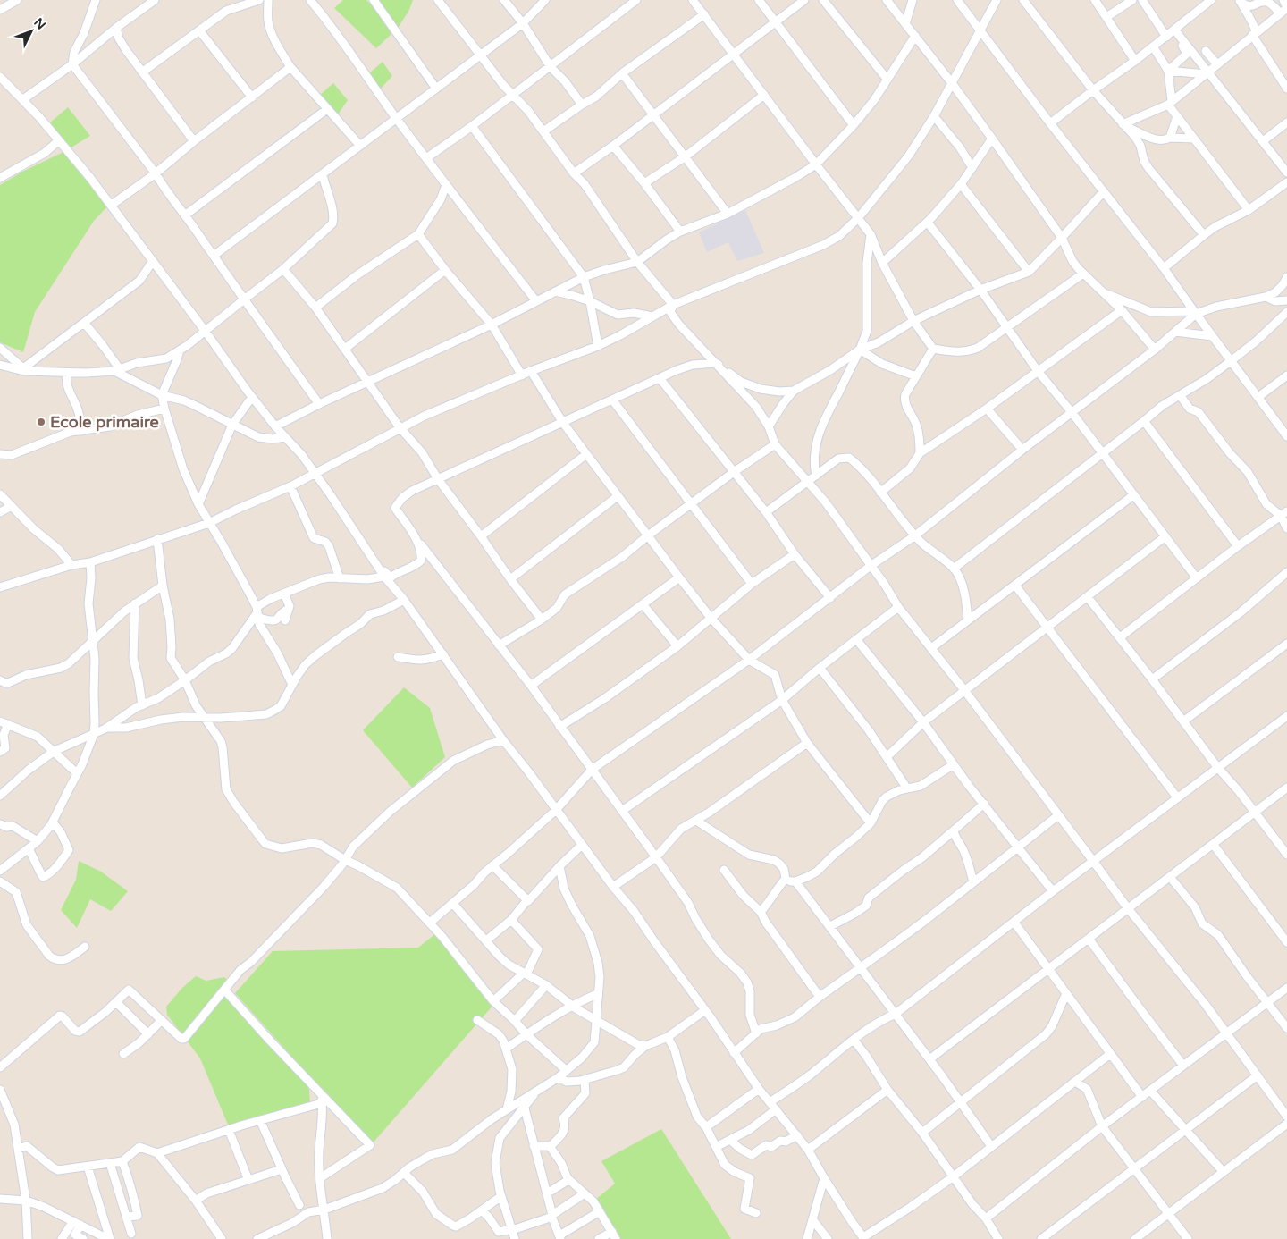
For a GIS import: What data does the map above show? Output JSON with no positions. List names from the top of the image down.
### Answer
{
  "places": ["Ecole primaire"],
  "north": "top right"
}
